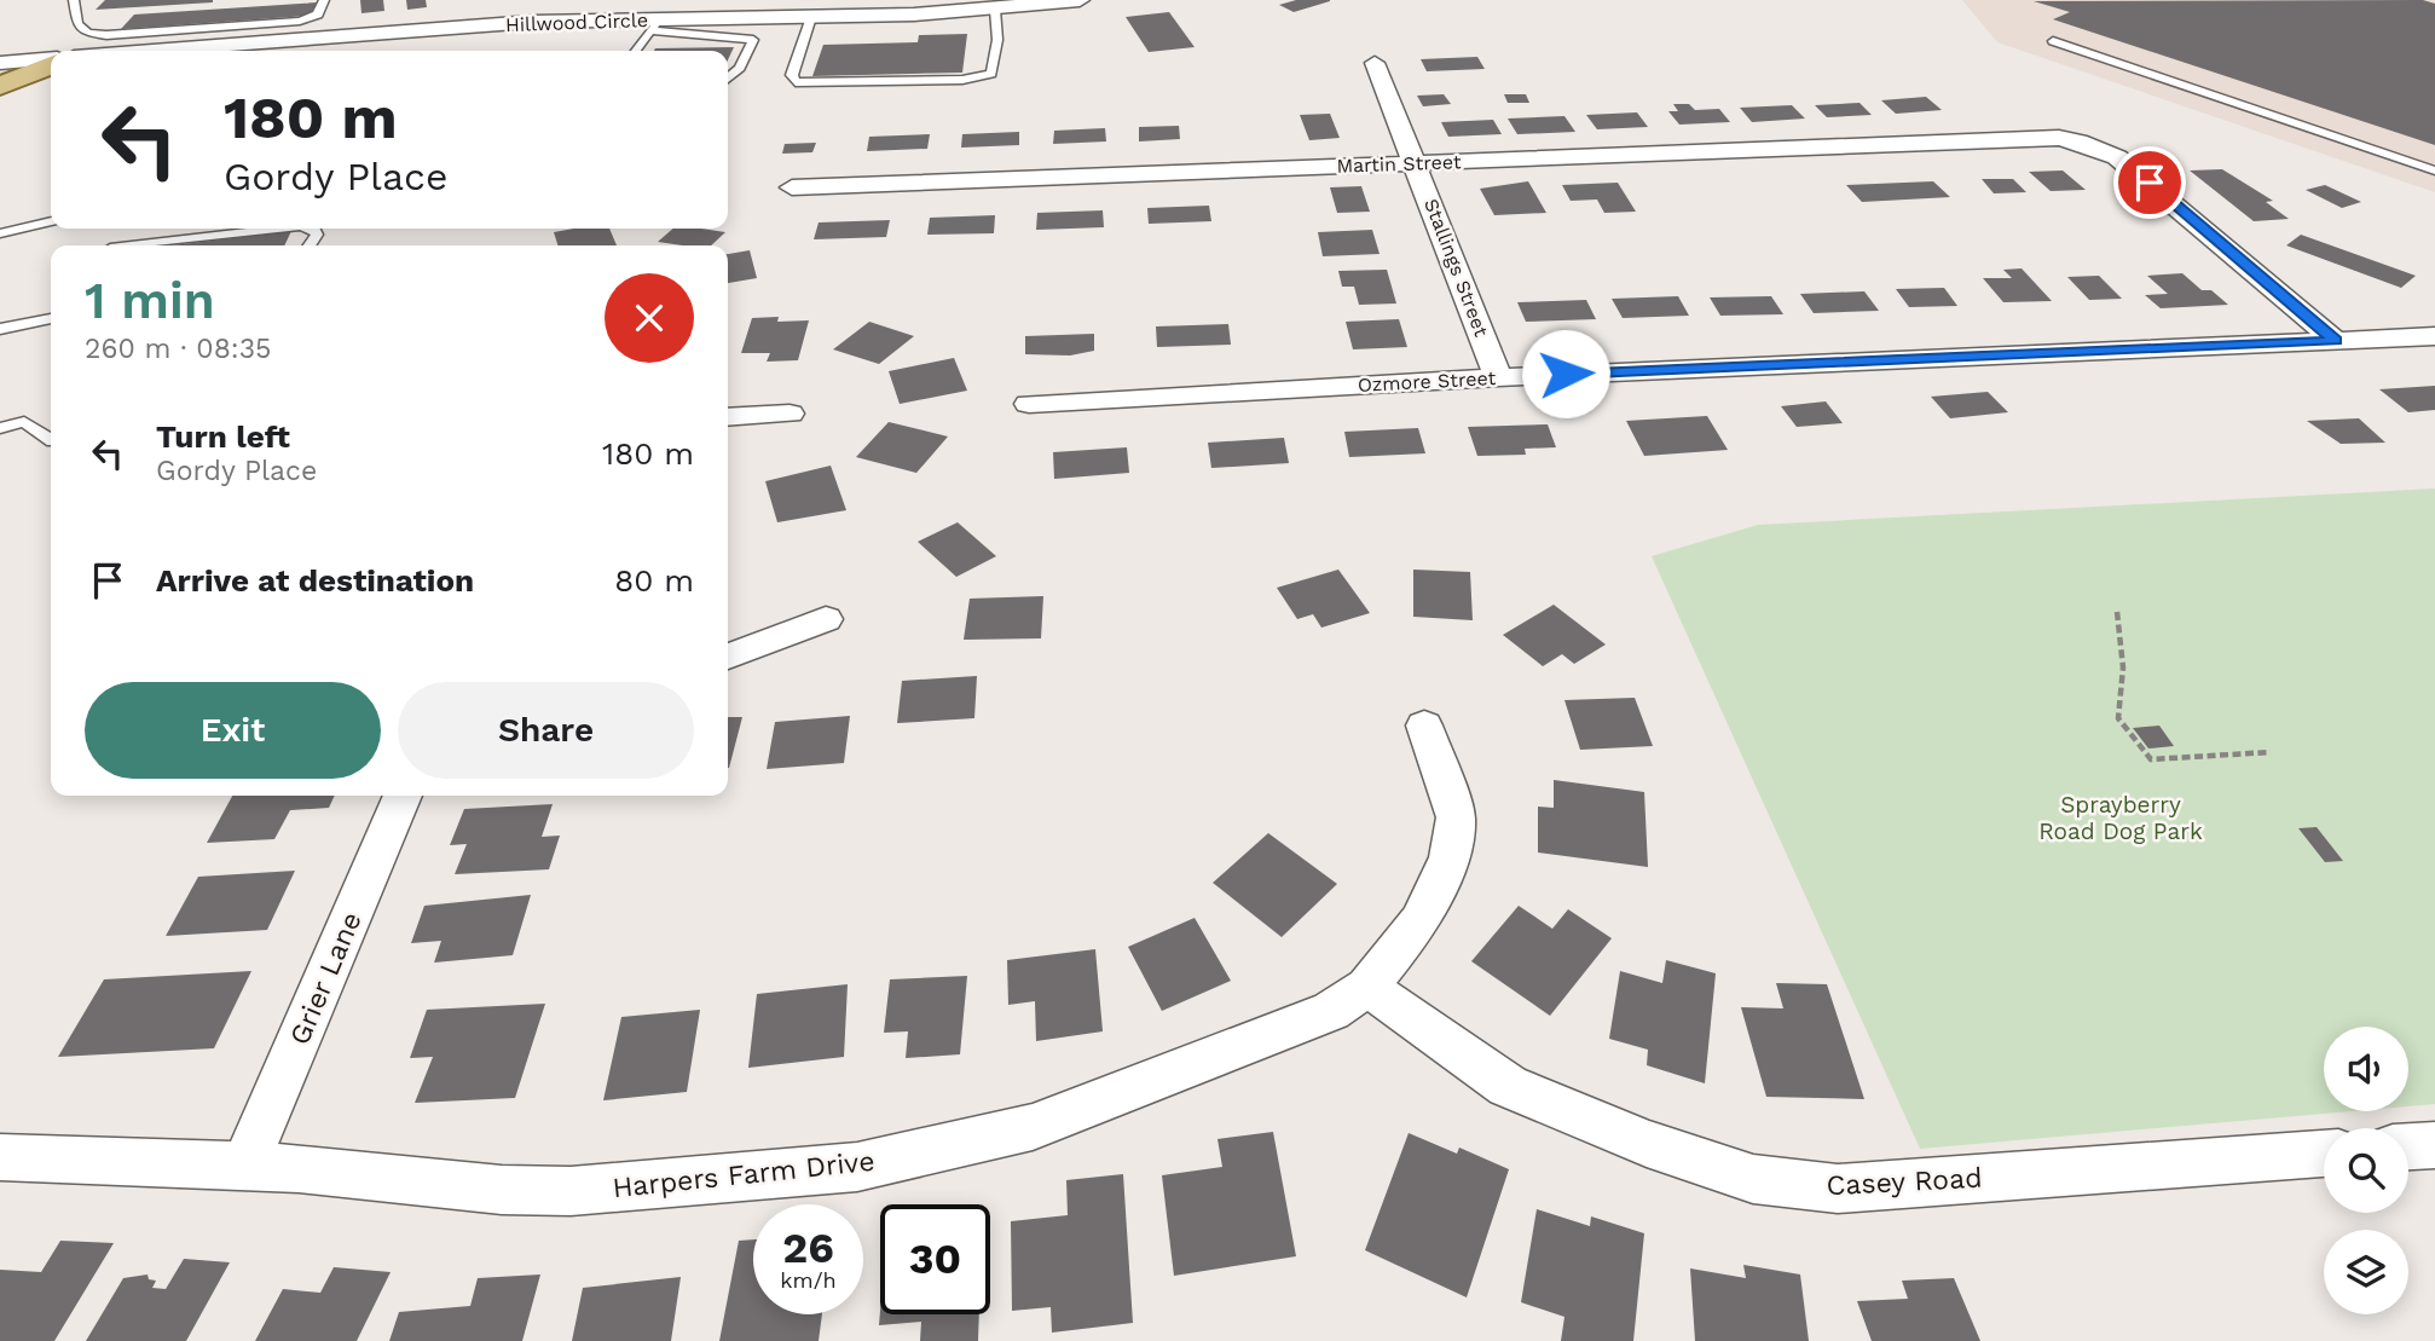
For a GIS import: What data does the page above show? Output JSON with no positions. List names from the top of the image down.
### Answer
{
  "streets": {
    "street": [
      "Hillwood Circle",
      "Martin Street",
      "Stallings Street",
      "Ozmore Street",
      "Grier Lane",
      "Harpers Farm Drive",
      "Casey Road"
    ]
  },
  "crossings": [
    ["Martin Street", "Stallings Street"],
    ["Martin Street", "Ozmore Street"],
    ["Stallings Street", "Ozmore Street"],
    ["Grier Lane", "Harpers Farm Drive"],
    ["Harpers Farm Drive", "Casey Road"]
  ],
  "parks": ["Sprayberry Road Dog Park"],
  "page": {
    "turn": ["180 m", "Gordy Place"],
    "heading": ["1 min", "260 m · 08:35"],
    "list": [
      {
        "name": "Turn left",
        "note": "Gordy Place",
        "value": "180 m"
      },
      {
        "name": "Arrive at destination",
        "value": "80 m"
      }
    ],
    "buttons": ["Exit", "Share"],
    "speed": "26 km/h",
    "limit": "30"
  }
}
